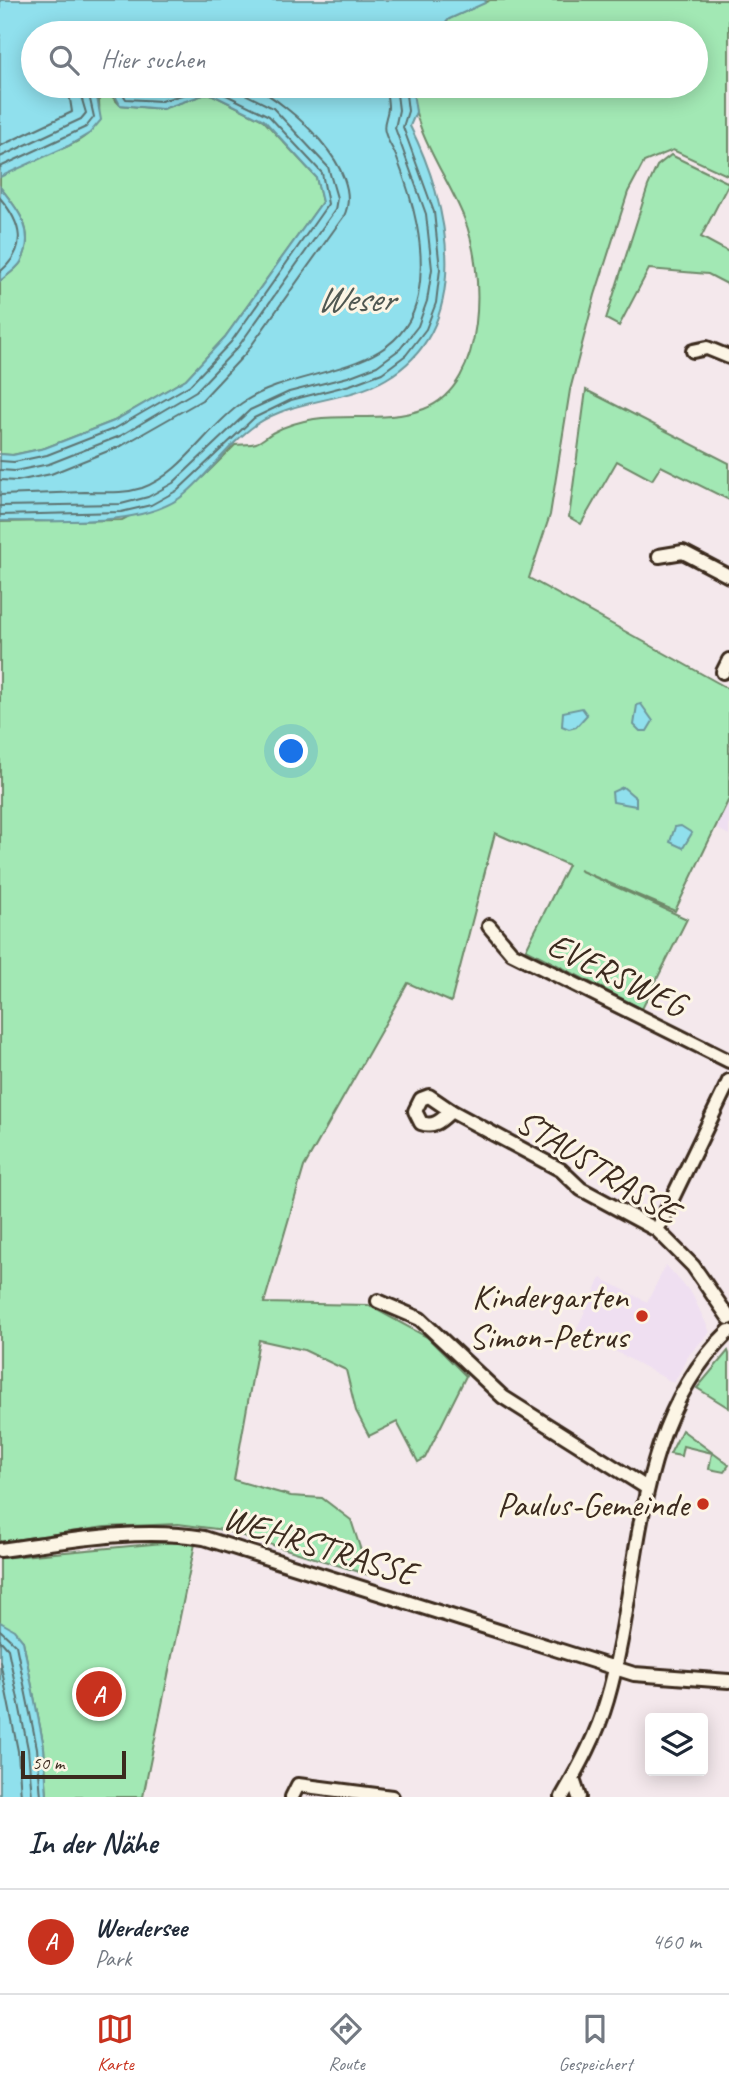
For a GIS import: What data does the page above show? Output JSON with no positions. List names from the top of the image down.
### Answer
{
  "streets": {
    "street": ["EVERSWEG", "STAUSTRASSE", "WEHRSTRASSE"]
  },
  "water": ["Weser"],
  "places": ["Kindergarten Simon-Petrus", "Paulus-Gemeinde"],
  "scale_bar": "50 m",
  "page": {
    "search": "Hier suchen",
    "pins": "A",
    "scale": "50 m",
    "heading": "In der Nähe",
    "list": [
      {
        "mark": "A",
        "name": "Werdersee",
        "note": "Park",
        "value": "460 m"
      }
    ],
    "nav": ["Karte", "Route", "Gespeichert"]
  }
}
